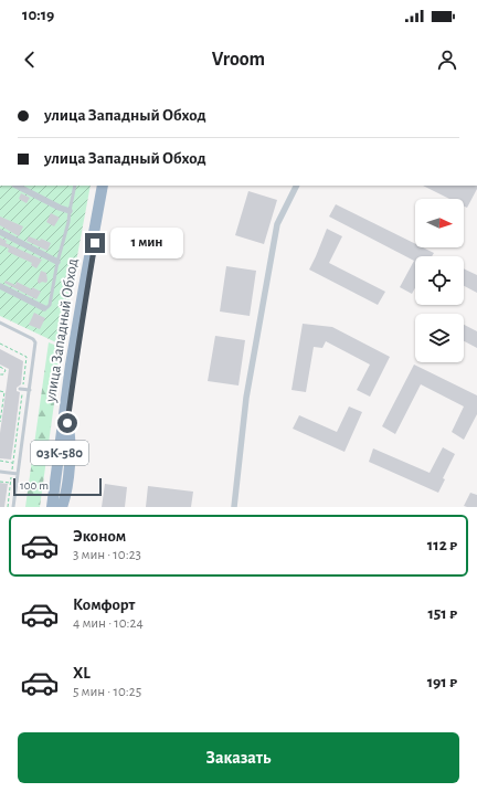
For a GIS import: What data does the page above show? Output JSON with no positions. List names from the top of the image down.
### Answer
{
  "streets": {
    "highway": ["улица Западный Обход", "03К-580"]
  },
  "scale_bar": "100 m",
  "north": "right",
  "page": {
    "status": "10:19",
    "header": "Vroom",
    "banner": ["улица Западный Обход", "улица Западный Обход"],
    "bubble": "1 мин",
    "scale": "100 m",
    "list": [
      {
        "name": "Эконом",
        "note": "3 мин · 10:23",
        "value": "112 ₽"
      },
      {
        "name": "Комфорт",
        "note": "4 мин · 10:24",
        "value": "151 ₽"
      },
      {
        "name": "XL",
        "note": "5 мин · 10:25",
        "value": "191 ₽"
      }
    ],
    "buttons": "Заказать"
  }
}
